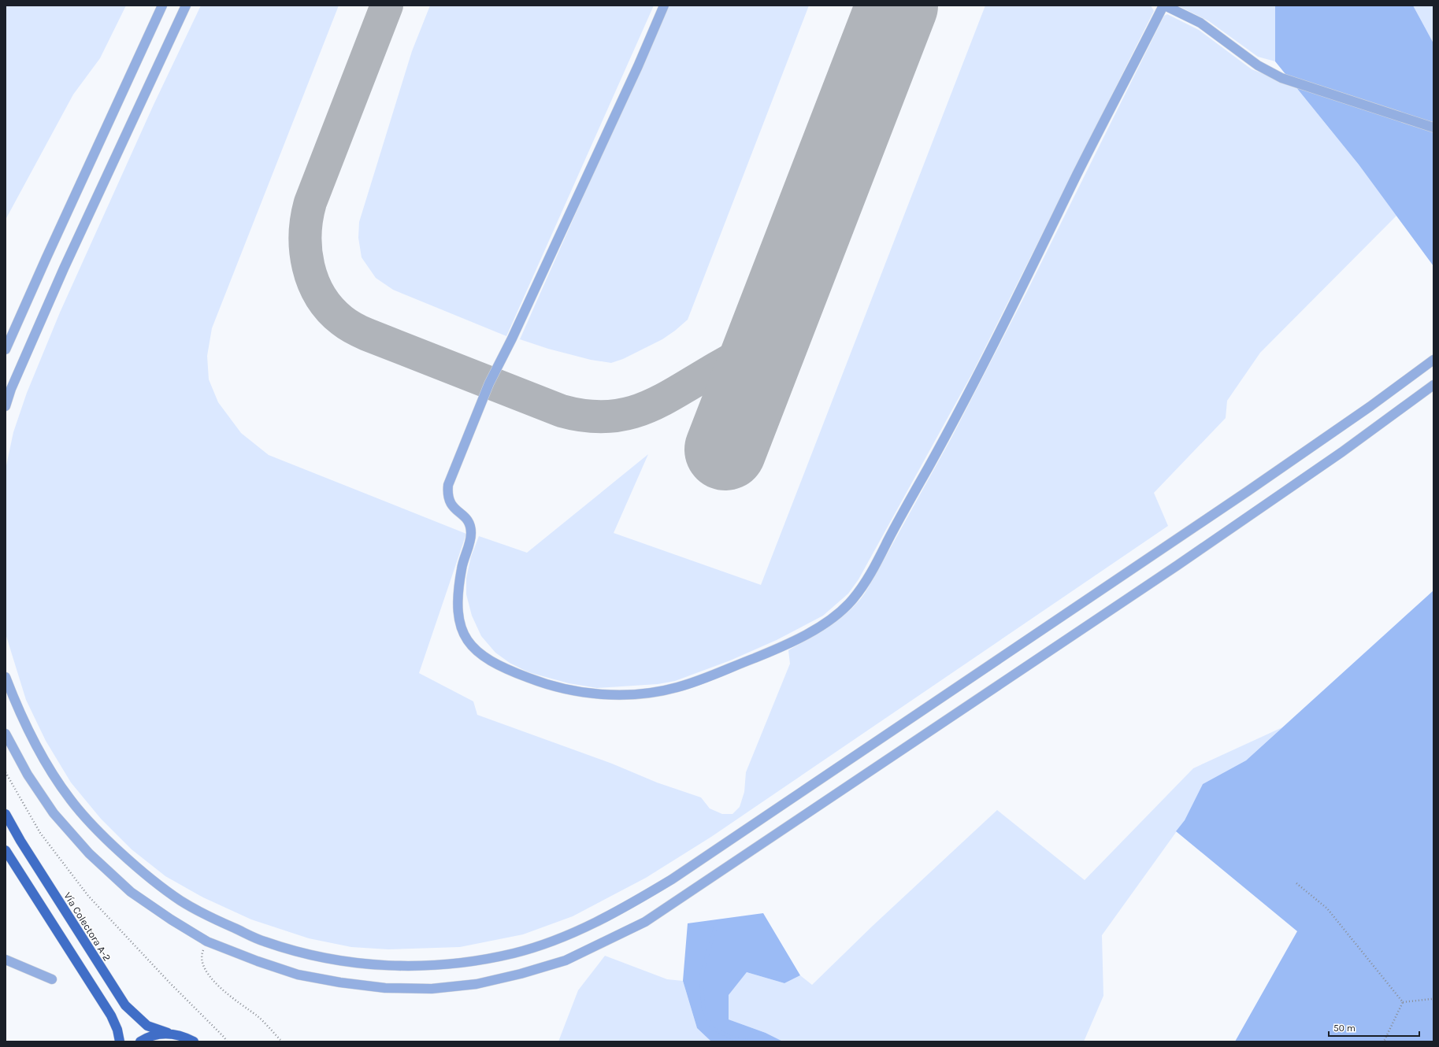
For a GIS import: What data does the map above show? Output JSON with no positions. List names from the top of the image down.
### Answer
{
  "streets": {
    "main road": ["Vía Colectora A-2"]
  },
  "scale_bar": "50 m"
}
